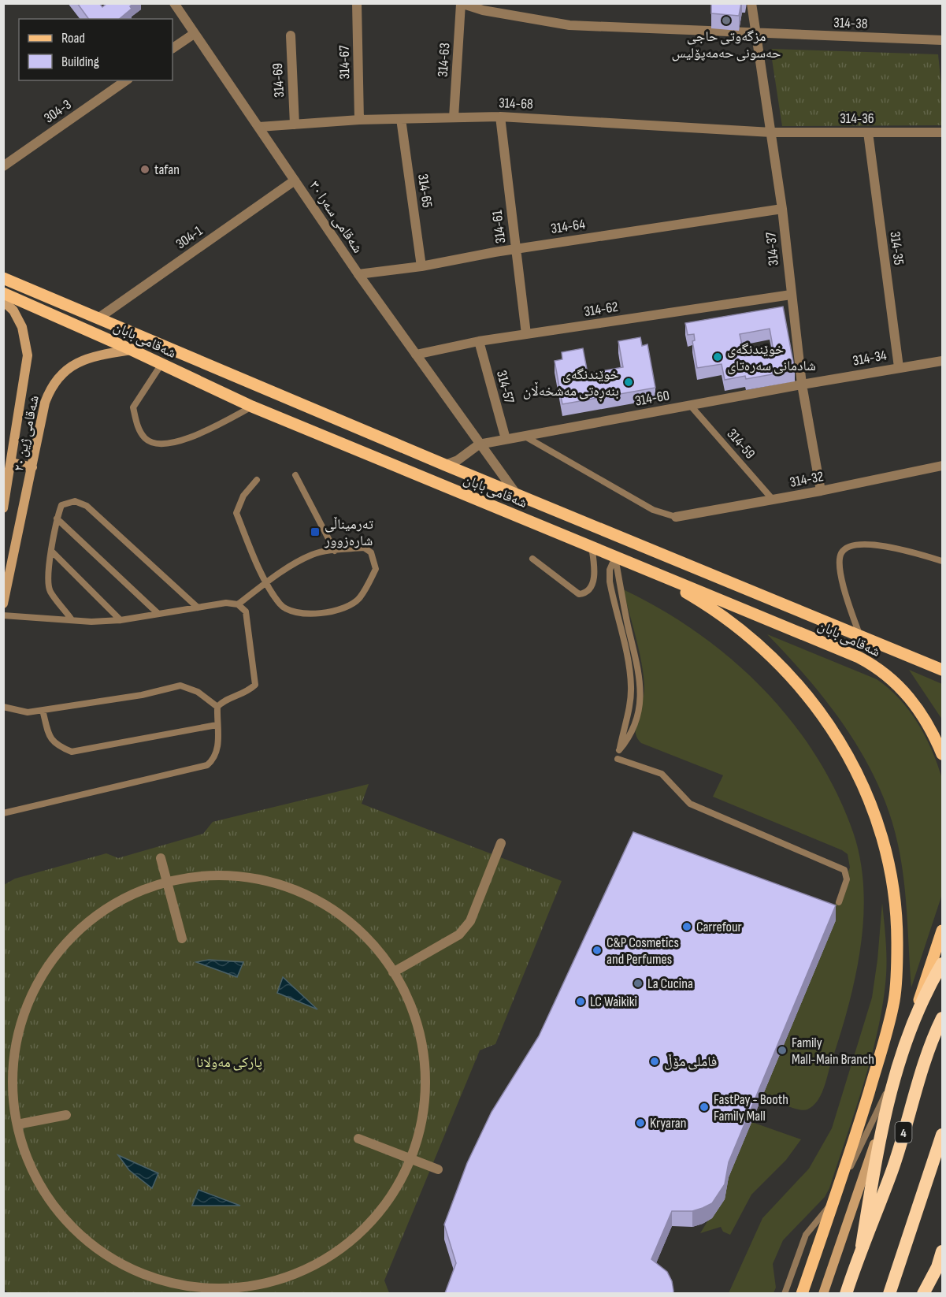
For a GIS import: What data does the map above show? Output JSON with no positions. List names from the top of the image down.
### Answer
{
  "streets": {
    "highway": ["4"],
    "main road": ["شەقامی بابان", "شەقامی ژین ٢٠"],
    "street": [
      "314-38",
      "314-63",
      "314-67",
      "314-69",
      "314-68",
      "304-3",
      "314-36",
      "314-65",
      "شەقامی سەرا ٣٠",
      "314-64",
      "314-61",
      "304-1",
      "314-35",
      "314-37",
      "314-62",
      "314-34",
      "314-57",
      "314-60",
      "314-32"
    ],
    "lane": ["314-59"]
  },
  "crossings": [
    ["314-38", "314-63"],
    ["314-38", "314-37"],
    ["314-63", "314-68"],
    ["314-67", "314-68"],
    ["314-69", "314-68"],
    ["314-68", "314-36"],
    ["314-68", "314-65"],
    ["314-68", "شەقامی سەرا ٣٠"],
    ["314-68", "314-61"],
    ["314-68", "314-37"],
    ["314-36", "314-35"],
    ["314-36", "314-37"],
    ["314-65", "314-64"],
    ["شەقامی سەرا ٣٠", "314-64"],
    ["شەقامی سەرا ٣٠", "304-1"],
    ["شەقامی سەرا ٣٠", "314-62"],
    ["شەقامی سەرا ٣٠", "314-60"],
    ["314-64", "314-61"],
    ["314-64", "314-37"],
    ["314-61", "314-62"],
    ["314-35", "314-34"],
    ["314-37", "314-62"],
    ["314-37", "314-34"],
    ["314-37", "314-60"],
    ["314-37", "314-32"],
    ["314-62", "314-57"],
    ["شەقامی بابان", "شەقامی ژین ٢٠"],
    ["314-34", "314-60"],
    ["314-57", "314-60"],
    ["314-60", "314-59"],
    ["314-59", "314-32"]
  ],
  "parks": ["پارکی مەولانا"],
  "places": {
    "other": [
      "مزگەوتی حاجی حەسونی حەمەپۆلیس",
      "tafan",
      "خوێندنگەی شادمانی سەرەتای",
      "خوێندنگەی بنەڕەتی مەشخەڵان",
      "Carrefour",
      "C&P Cosmetics and Perfumes",
      "La Cucina",
      "LC Waikiki",
      "Family Mall-Main Branch",
      "فاملی مۆڵ",
      "FastPay - Booth Family Mall",
      "Kryaran"
    ],
    "transit": ["تەرمیناڵی شارەزوور"]
  },
  "legend": ["Road", "Building"]
}
